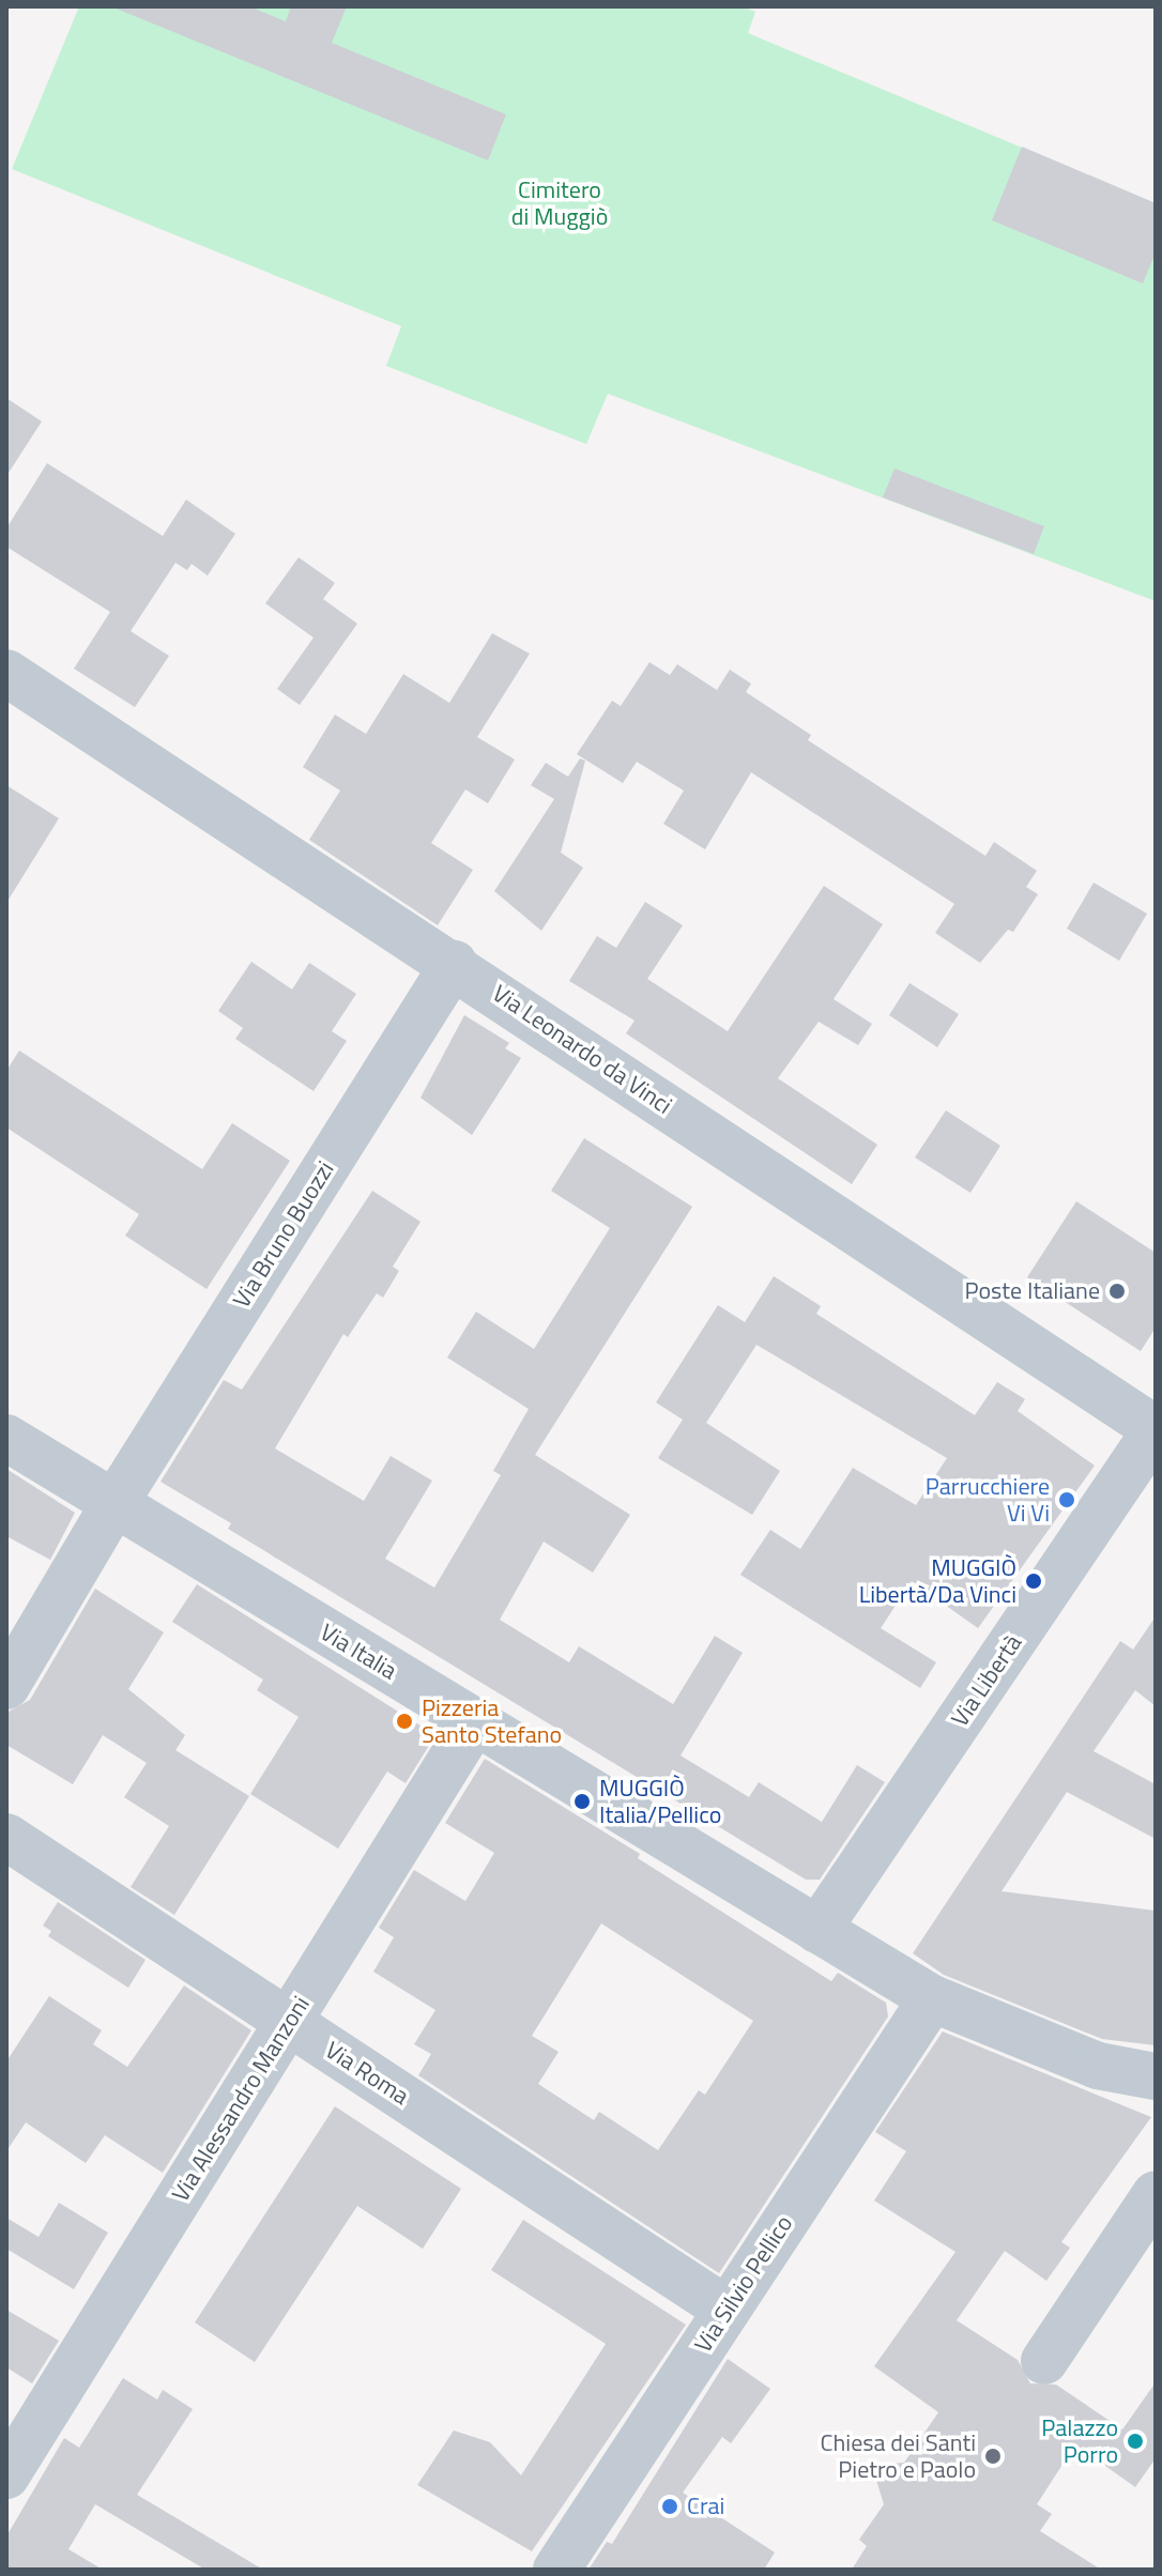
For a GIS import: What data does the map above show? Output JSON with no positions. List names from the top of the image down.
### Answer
{
  "streets": {
    "street": [
      "Via Leonardo da Vinci",
      "Via Bruno Buozzi",
      "Via Italia",
      "Via Libertà",
      "Via Roma",
      "Via Alessandro Manzoni",
      "Via Silvio Pellico"
    ]
  },
  "crossings": [
    ["Via Leonardo da Vinci", "Via Bruno Buozzi"],
    ["Via Leonardo da Vinci", "Via Libertà"],
    ["Via Bruno Buozzi", "Via Italia"],
    ["Via Italia", "Via Libertà"],
    ["Via Italia", "Via Alessandro Manzoni"],
    ["Via Italia", "Via Silvio Pellico"],
    ["Via Roma", "Via Alessandro Manzoni"],
    ["Via Roma", "Via Silvio Pellico"]
  ],
  "parks": ["Cimitero di Muggiò"],
  "places": [
    "Poste Italiane",
    "Parrucchiere Vi Vi",
    "MUGGIÒ Libertà/Da Vinci",
    "Pizzeria Santo Stefano",
    "MUGGIÒ Italia/Pellico",
    "Palazzo Porro",
    "Chiesa dei Santi Pietro e Paolo",
    "Crai"
  ]
}
